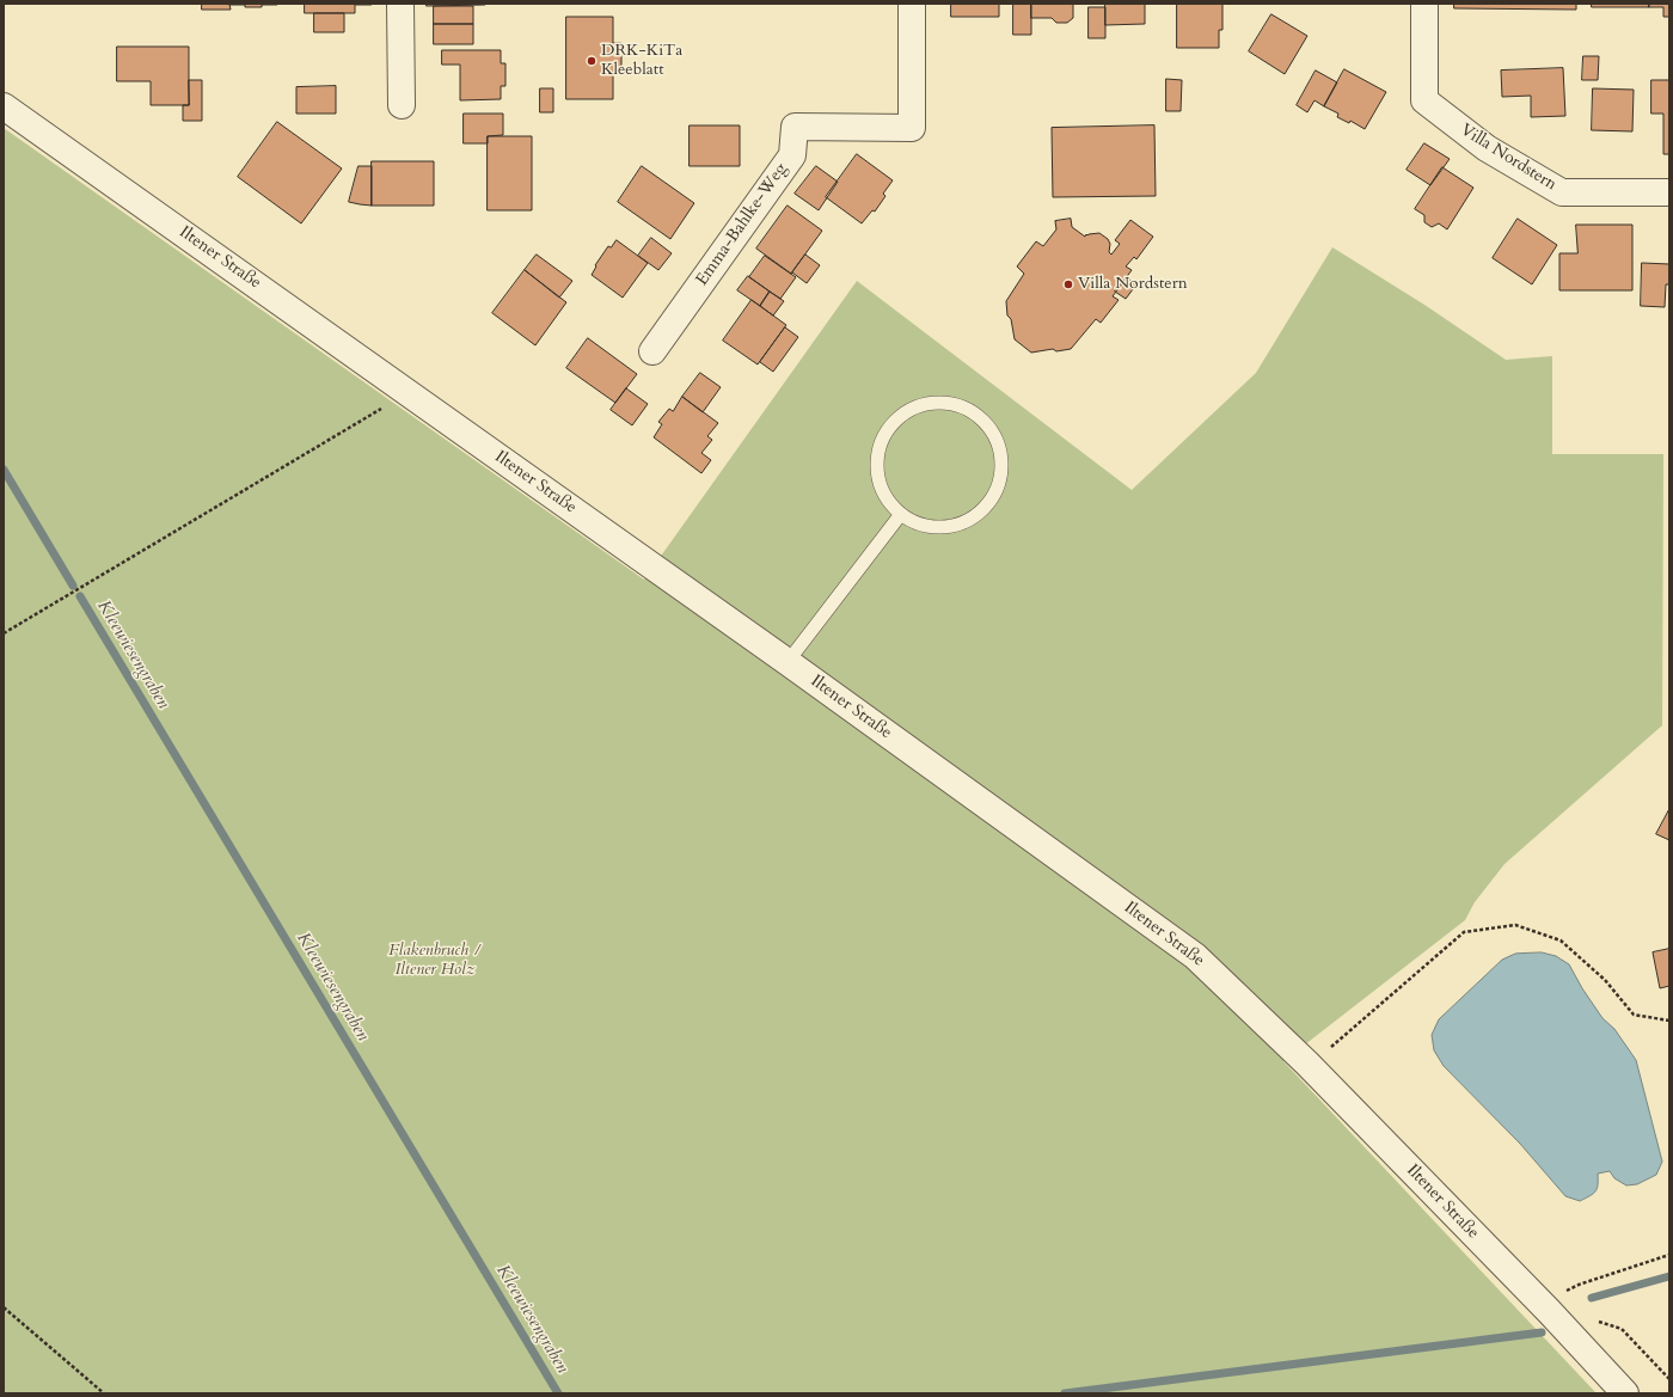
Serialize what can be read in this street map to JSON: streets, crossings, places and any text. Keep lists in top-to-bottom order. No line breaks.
{"streets":{"street":["Villa Nordstern","Emma-Bahlke-Weg","Iltener Straße"]},"water":["Kleewiesengraben"],"parks":["Flakenbruch / Iltener Holz"],"places":["DRK-KiTa Kleeblatt","Villa Nordstern"]}
